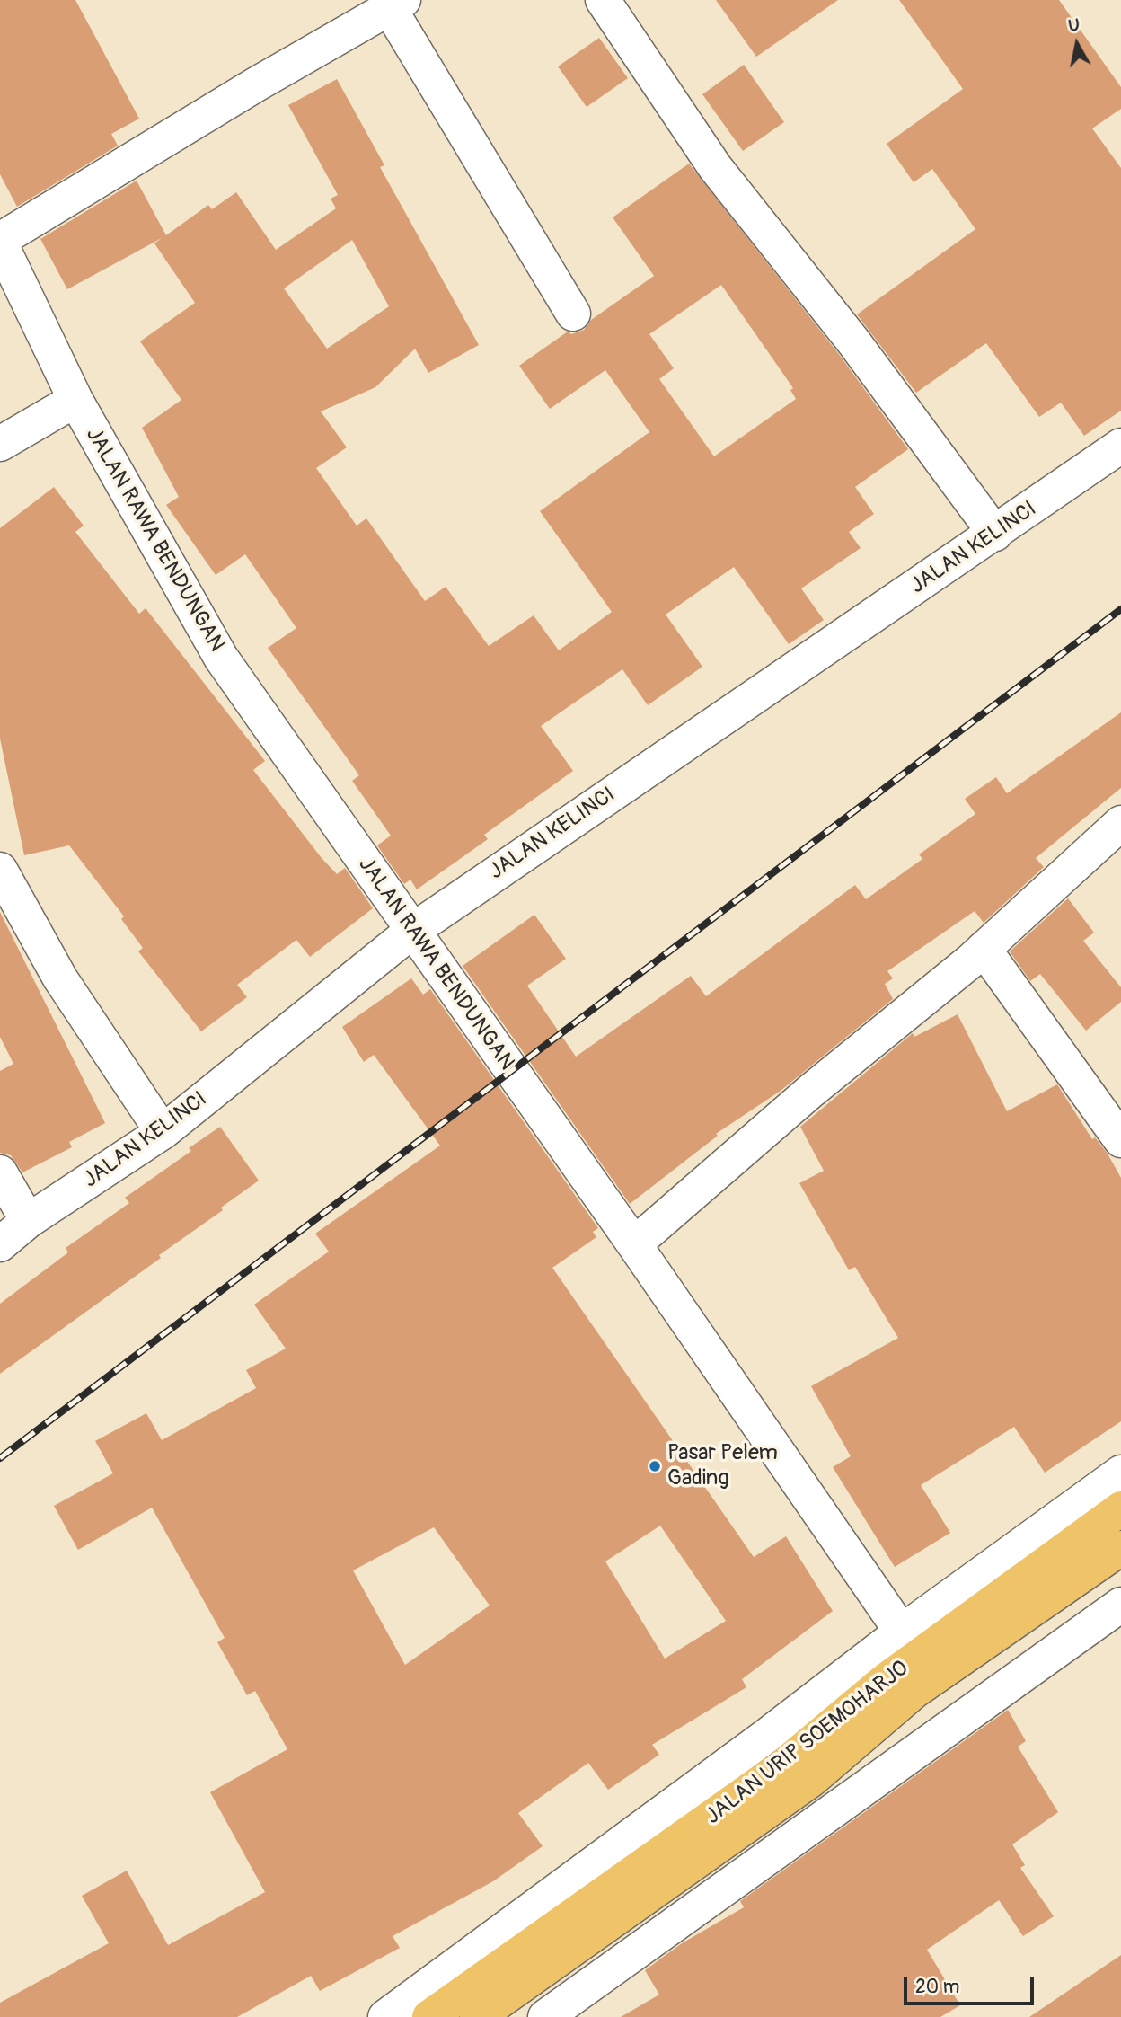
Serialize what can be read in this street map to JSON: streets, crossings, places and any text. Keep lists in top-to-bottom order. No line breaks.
{"streets":{"highway":["JALAN URIP SOEMOHARJO"],"street":["JALAN RAWA BENDUNGAN","JALAN KELINCI"]},"crossings":[["JALAN RAWA BENDUNGAN","JALAN KELINCI"],["JALAN RAWA BENDUNGAN","JALAN URIP SOEMOHARJO"]],"places":["Pasar Pelem Gading"],"scale_bar":"20 m","north":"top"}
